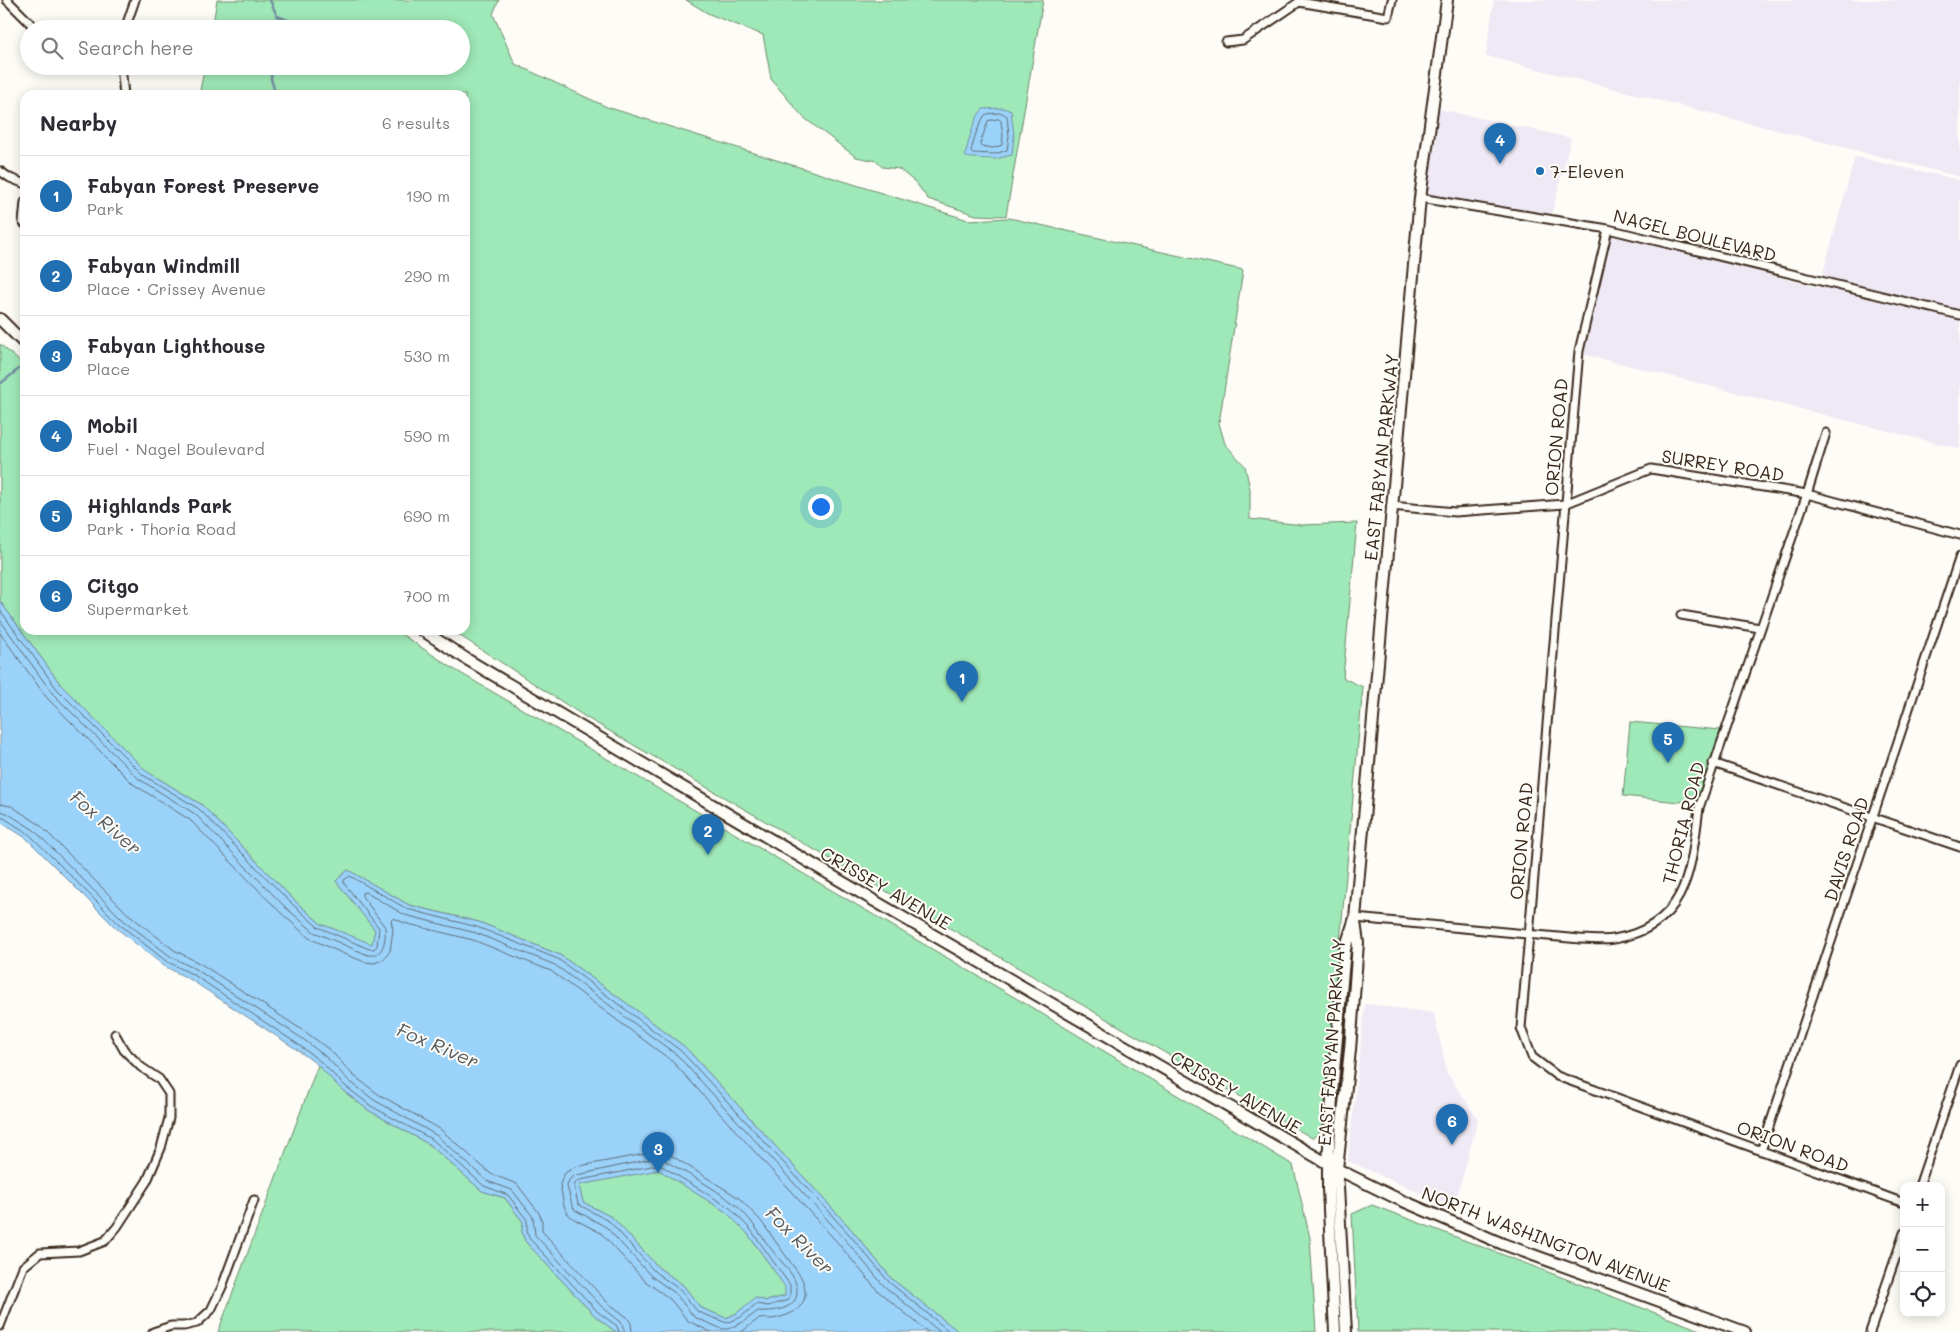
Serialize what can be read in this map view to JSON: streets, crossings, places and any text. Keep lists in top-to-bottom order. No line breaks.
{"streets":{"main road":["EAST FABYAN PARKWAY","CRISSEY AVENUE","NORTH WASHINGTON AVENUE"],"street":["NAGEL BOULEVARD","ORION ROAD","SURREY ROAD","THORIA ROAD","DAVIS ROAD"]},"crossings":[["NAGEL BOULEVARD","ORION ROAD"],["NAGEL BOULEVARD","EAST FABYAN PARKWAY"],["ORION ROAD","SURREY ROAD"],["ORION ROAD","THORIA ROAD"],["ORION ROAD","DAVIS ROAD"],["EAST FABYAN PARKWAY","SURREY ROAD"],["EAST FABYAN PARKWAY","THORIA ROAD"],["EAST FABYAN PARKWAY","CRISSEY AVENUE"],["EAST FABYAN PARKWAY","NORTH WASHINGTON AVENUE"],["SURREY ROAD","THORIA ROAD"],["CRISSEY AVENUE","NORTH WASHINGTON AVENUE"]],"water":["Fox River"],"places":["7-Eleven"],"page":{"search":"Search here","heading":["Nearby","6 results"],"pins":["4","1","5","2","6","3"],"list":[{"mark":"1","name":"Fabyan Forest Preserve","note":"Park","value":"190 m"},{"mark":"2","name":"Fabyan Windmill","note":"Place · Crissey Avenue","value":"290 m"},{"mark":"3","name":"Fabyan Lighthouse","note":"Place","value":"530 m"},{"mark":"4","name":"Mobil","note":"Fuel · Nagel Boulevard","value":"590 m"},{"mark":"5","name":"Highlands Park","note":"Park · Thoria Road","value":"690 m"},{"mark":"6","name":"Citgo","note":"Supermarket","value":"700 m"}],"map_buttons":["+","−"]}}
